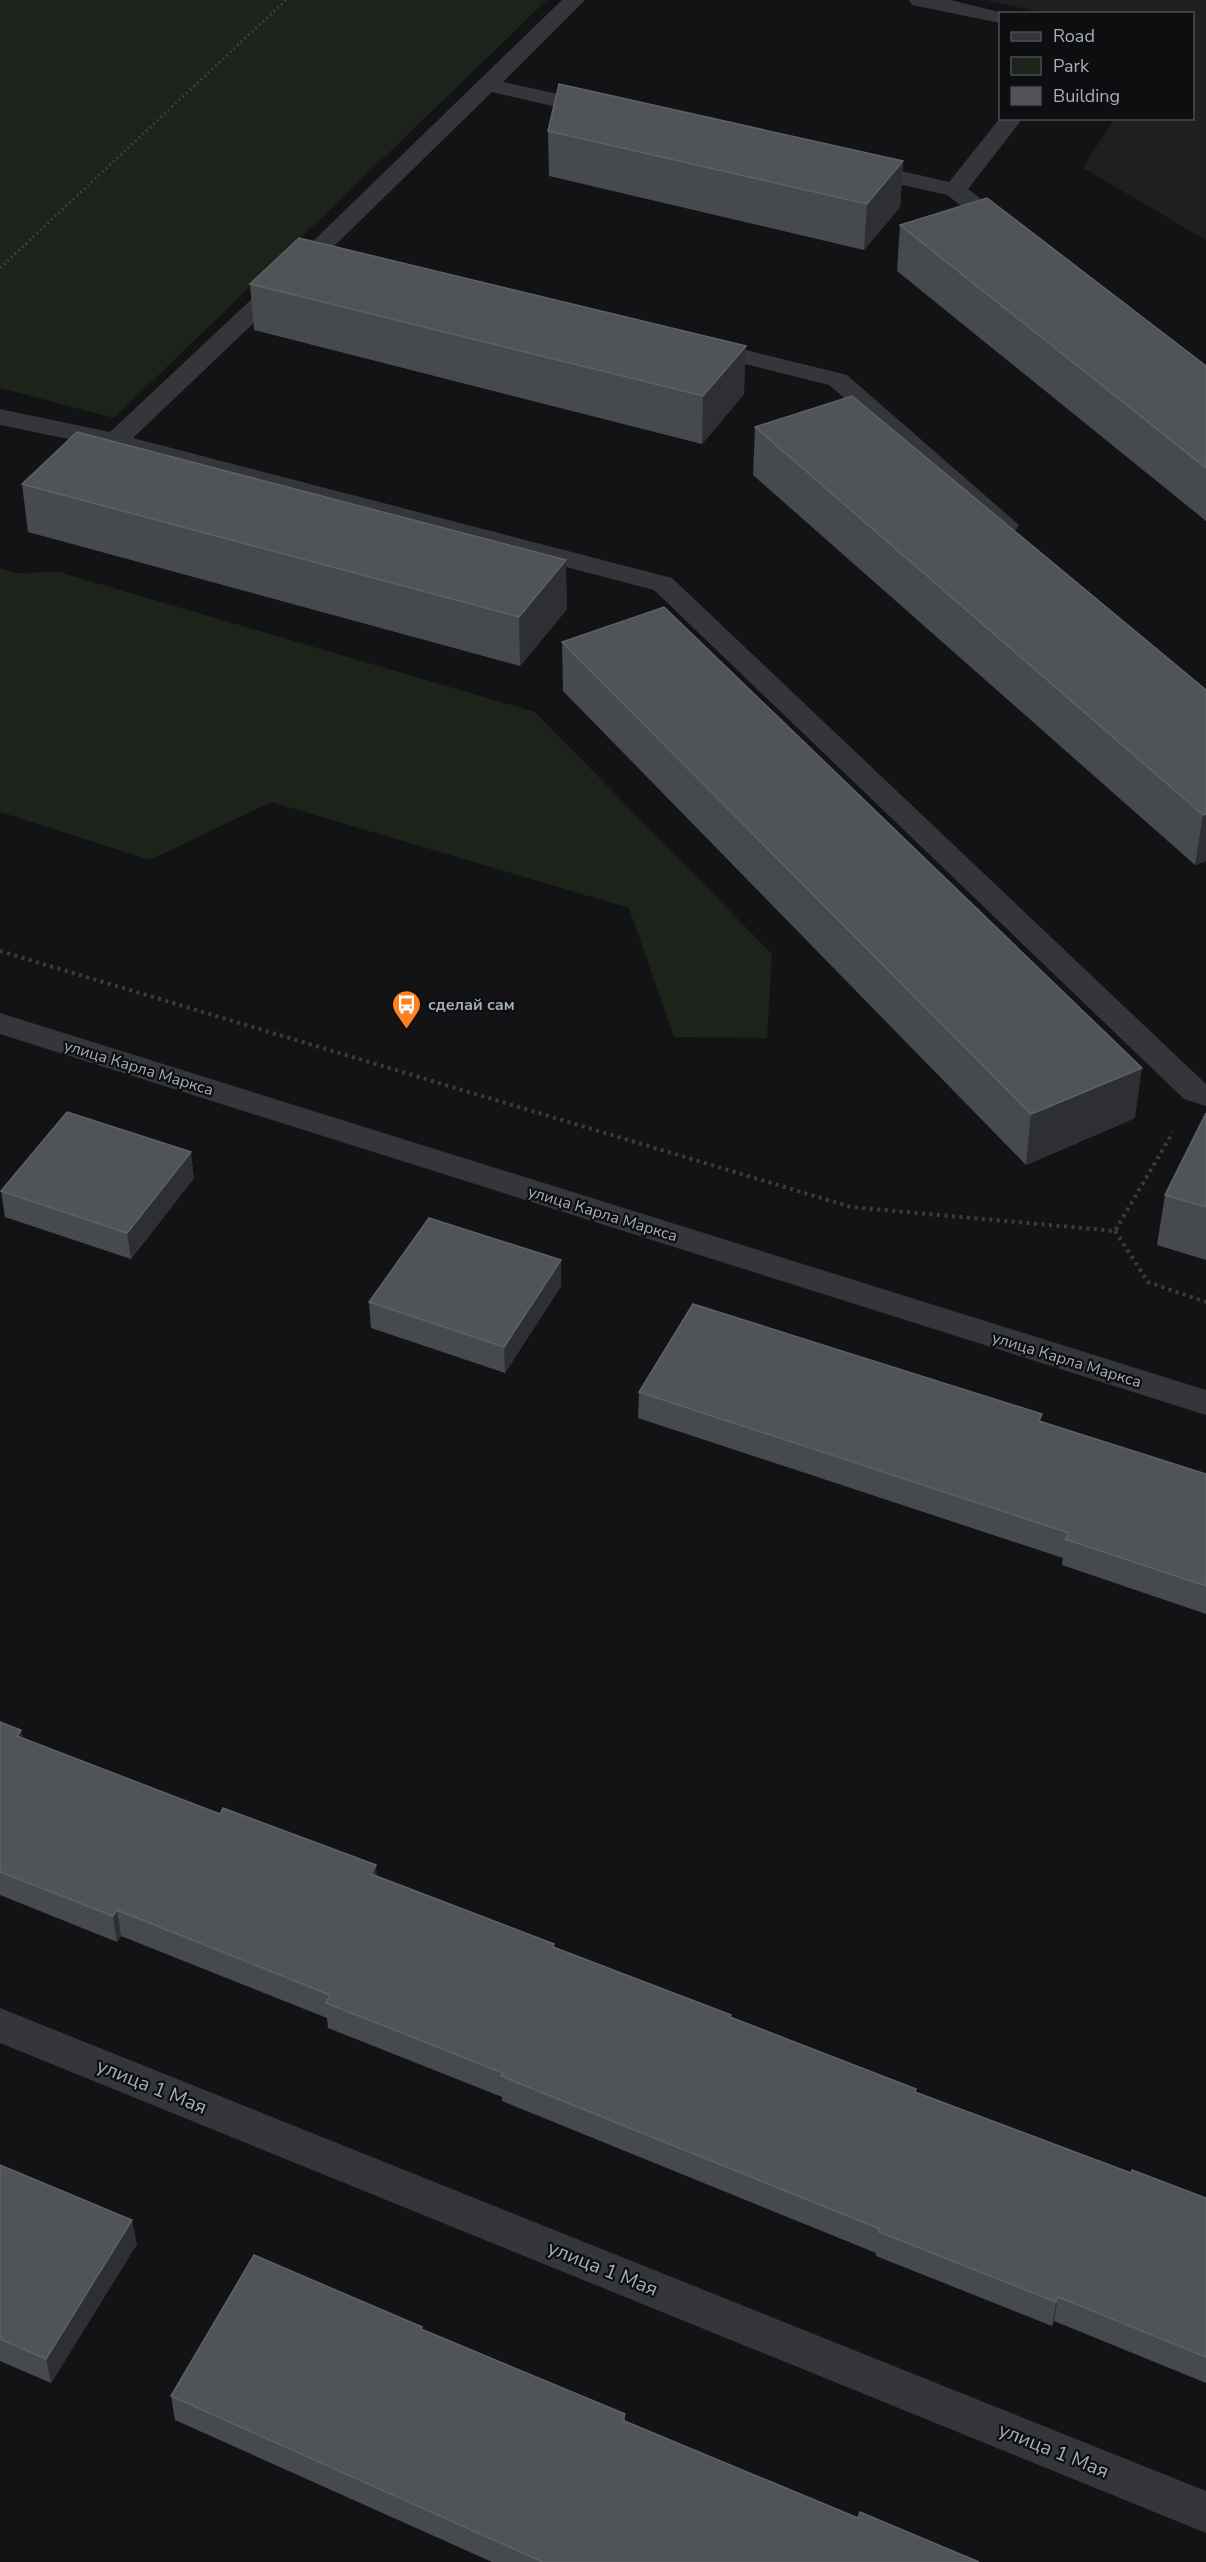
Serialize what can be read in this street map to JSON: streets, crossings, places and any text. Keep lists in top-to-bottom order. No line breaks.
{"streets":{"street":["улица Карла Маркса","улица 1 Мая"]},"places":{"bus stop":["сделай сам"]},"legend":["Road","Park","Building"]}
